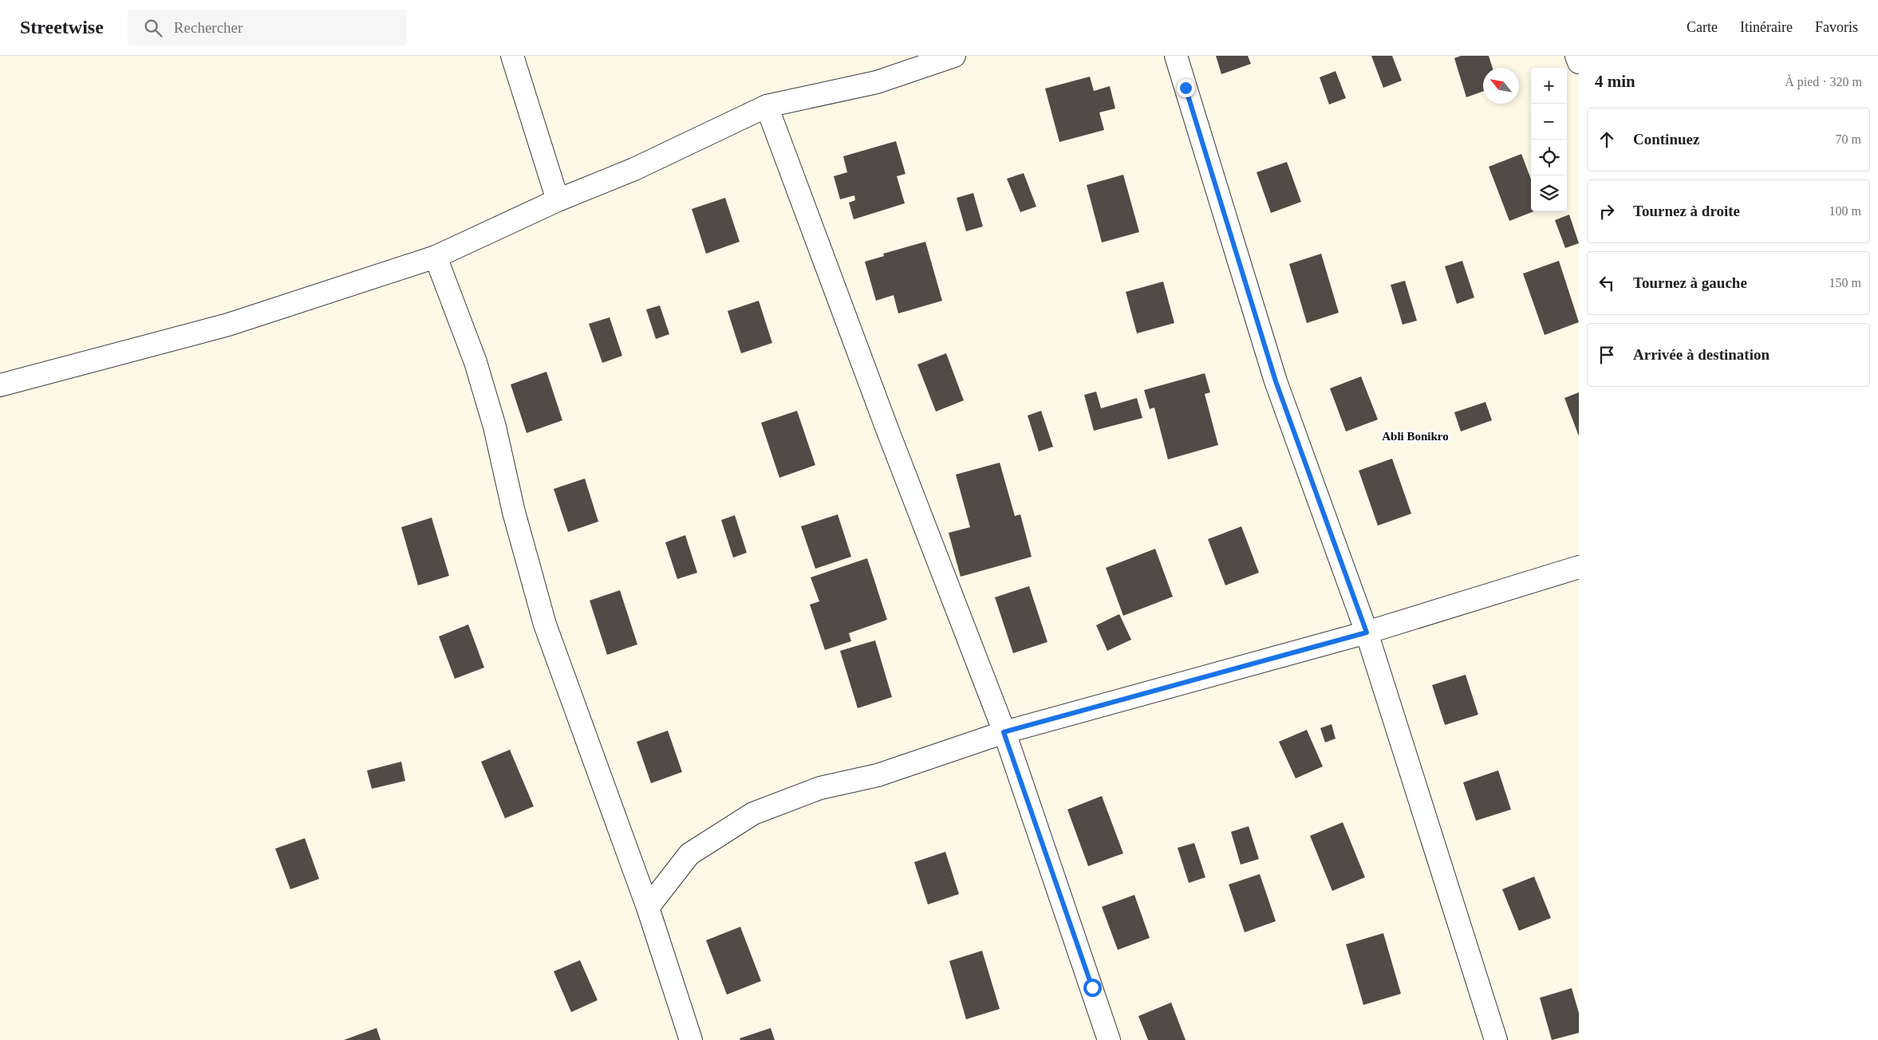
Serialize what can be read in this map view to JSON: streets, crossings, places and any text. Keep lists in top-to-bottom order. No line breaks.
{"districts":["Abli Bonikro"],"north":"top left","page":{"header":"Streetwise","search":"Rechercher","nav":["Carte","Itinéraire","Favoris"],"heading":["4 min","À pied · 320 m"],"map_buttons":["+","−"],"list":[["Continuez","70 m"],["Tournez à droite","100 m"],["Tournez à gauche","150 m"],"Arrivée à destination"]}}
